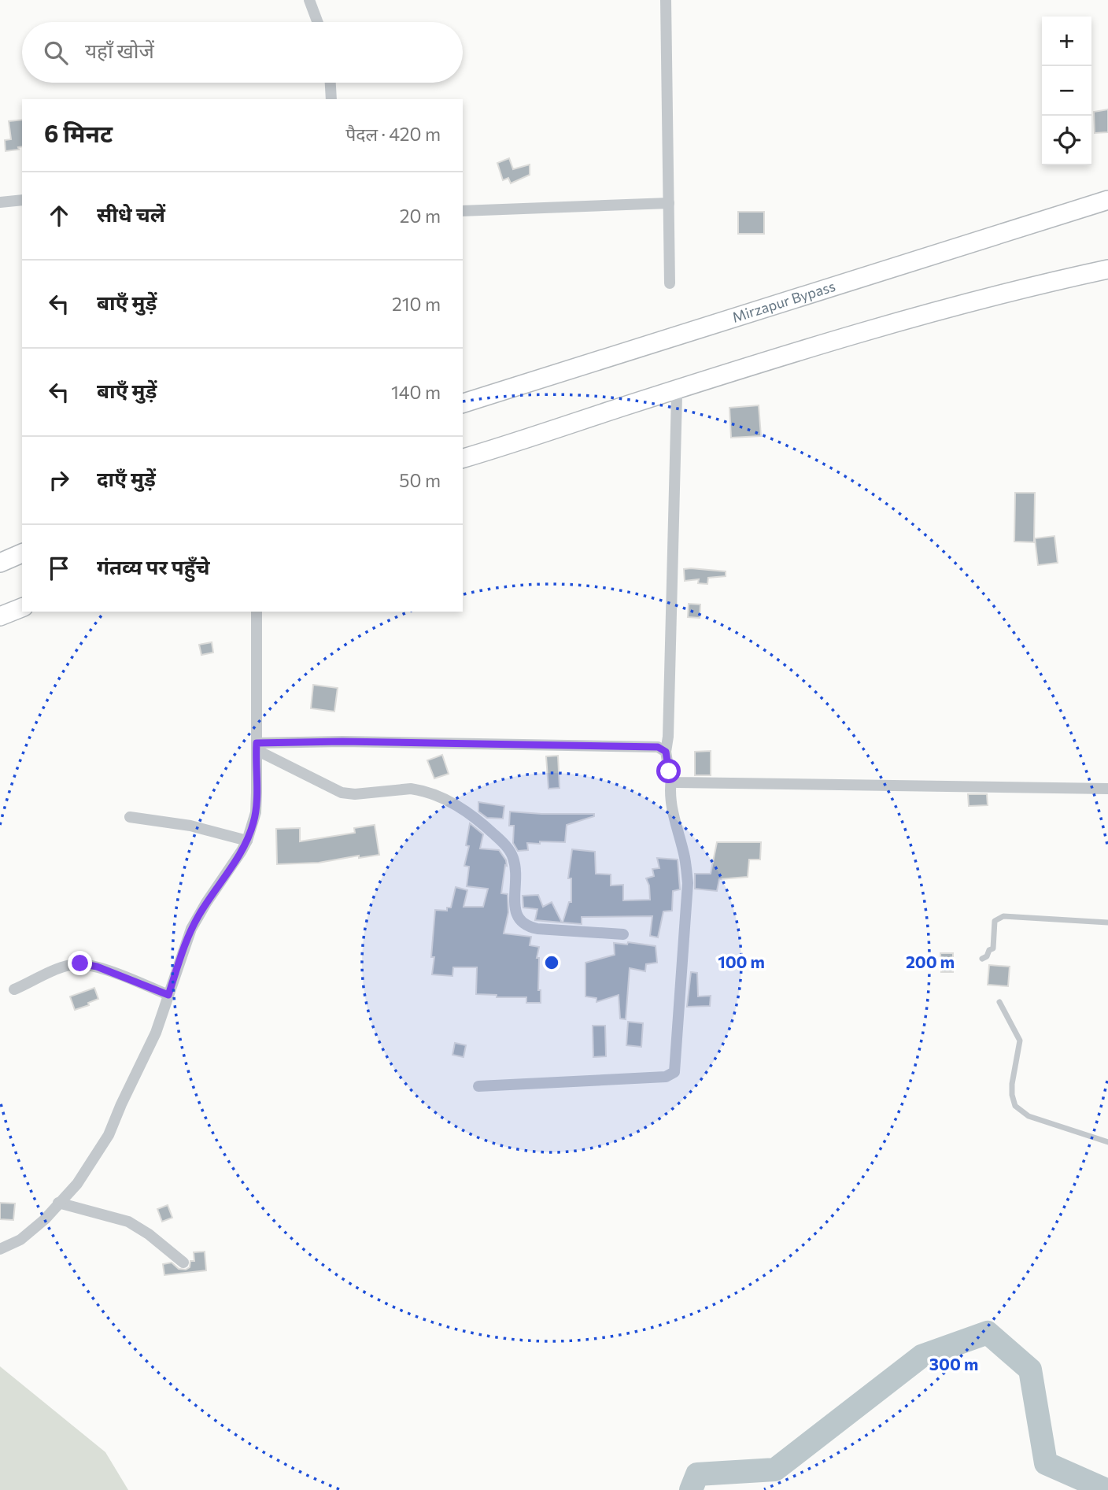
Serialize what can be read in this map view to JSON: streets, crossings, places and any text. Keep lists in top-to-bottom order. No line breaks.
{"streets":{"highway":["Mirzapur Bypass"]},"page":{"map_buttons":["+","−"],"search":"यहाँ खोजें","heading":["6 मिनट","पैदल · 420 m"],"list":[["सीधे चलें","20 m"],["बाएँ मुड़ें","210 m"],["बाएँ मुड़ें","140 m"],["दाएँ मुड़ें","50 m"],"गंतव्य पर पहुँचे"]},"rings":["100 m","200 m","300 m"]}
